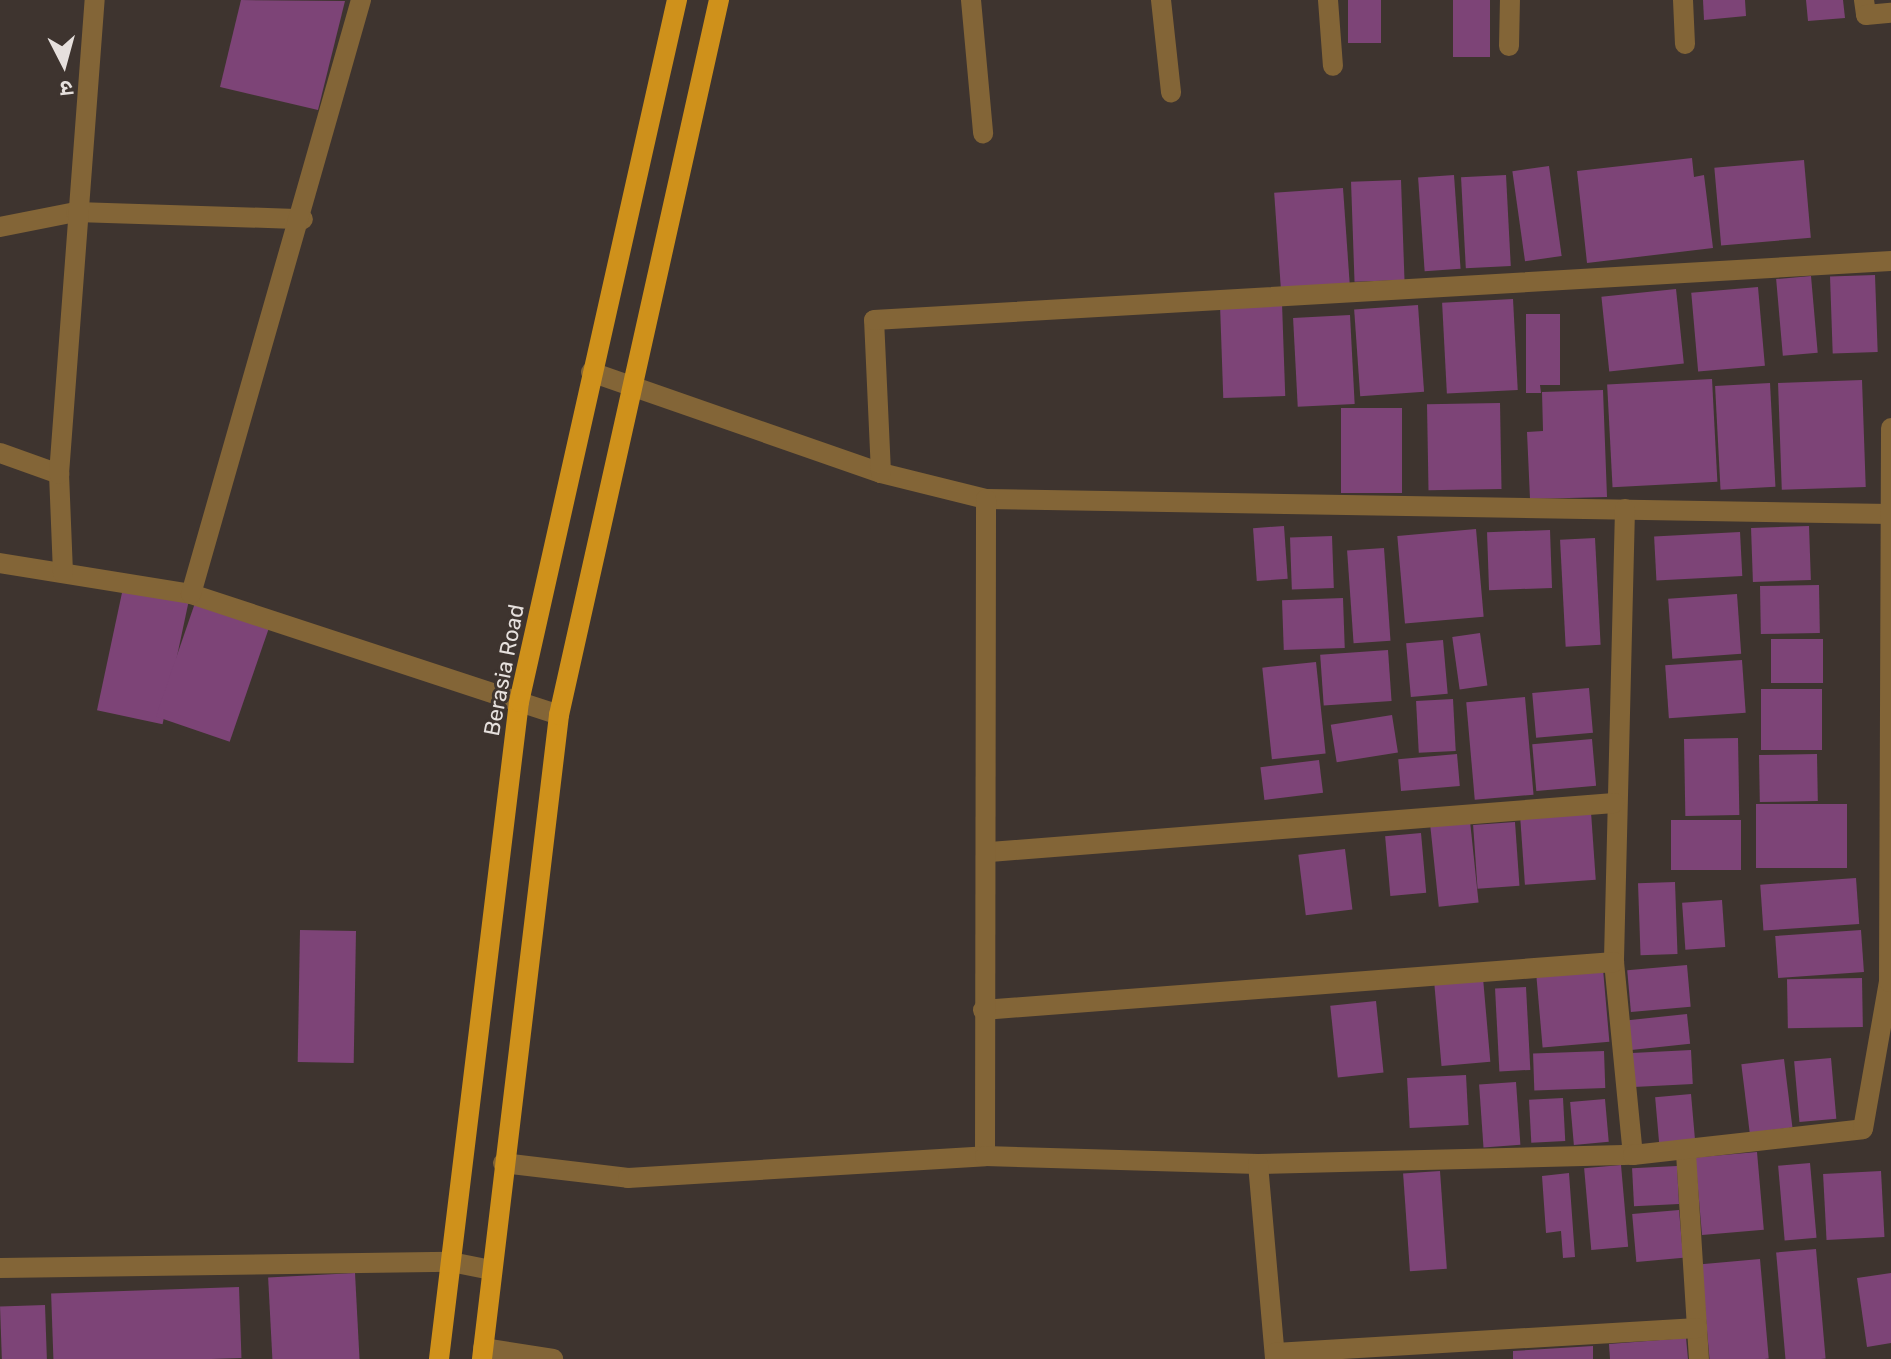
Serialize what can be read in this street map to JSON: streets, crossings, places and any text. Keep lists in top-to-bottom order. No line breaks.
{"streets":{"main road":["Berasia Road"]},"north":"bottom"}
